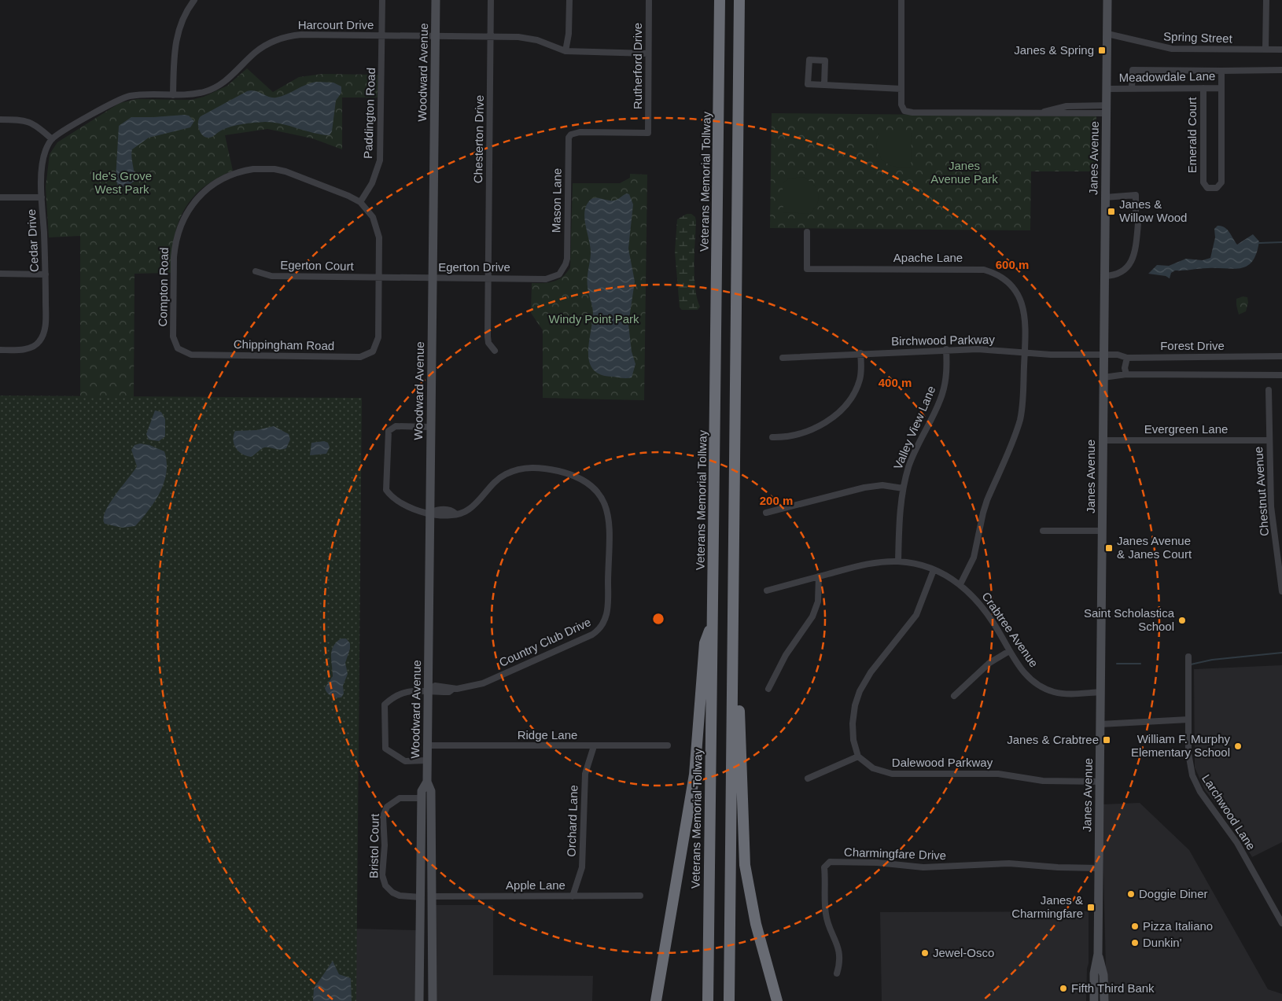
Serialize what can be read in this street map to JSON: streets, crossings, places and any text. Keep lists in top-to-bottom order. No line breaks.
{"streets":{"highway":["Veterans Memorial Tollway"],"main road":["Woodward Avenue","Janes Avenue"],"street":["Harcourt Drive","Spring Street","Rutherford Drive","Meadowdale Lane","Paddington Road","Emerald Court","Chesterton Drive","Mason Lane","Cedar Drive","Apache Lane","Egerton Court","Egerton Drive","Compton Road","Birchwood Parkway","Chippingham Road","Forest Drive","Valley View Lane","Evergreen Lane","Chestnut Avenue","Crabtree Avenue","Country Club Drive","Ridge Lane","Dalewood Parkway","Larchwood Lane","Orchard Lane","Bristol Court","Charmingfare Drive","Apple Lane"]},"crossings":[["Harcourt Drive","Rutherford Drive"],["Harcourt Drive","Woodward Avenue"],["Harcourt Drive","Paddington Road"],["Harcourt Drive","Chesterton Drive"],["Harcourt Drive","Cedar Drive"],["Spring Street","Janes Avenue"],["Rutherford Drive","Mason Lane"],["Woodward Avenue","Egerton Drive"],["Woodward Avenue","Country Club Drive"],["Woodward Avenue","Ridge Lane"],["Woodward Avenue","Bristol Court"],["Woodward Avenue","Apple Lane"],["Meadowdale Lane","Emerald Court"],["Meadowdale Lane","Janes Avenue"],["Paddington Road","Compton Road"],["Chesterton Drive","Egerton Drive"],["Janes Avenue","Birchwood Parkway"],["Janes Avenue","Forest Drive"],["Janes Avenue","Evergreen Lane"],["Janes Avenue","Crabtree Avenue"],["Janes Avenue","Dalewood Parkway"],["Janes Avenue","Charmingfare Drive"],["Mason Lane","Egerton Drive"],["Apache Lane","Birchwood Parkway"],["Egerton Court","Egerton Drive"],["Egerton Court","Chippingham Road"],["Egerton Drive","Chippingham Road"],["Compton Road","Chippingham Road"],["Birchwood Parkway","Forest Drive"],["Birchwood Parkway","Valley View Lane"],["Valley View Lane","Crabtree Avenue"],["Evergreen Lane","Chestnut Avenue"],["Ridge Lane","Orchard Lane"],["Orchard Lane","Apple Lane"]],"parks":["Janes Avenue Park","Ide's Grove West Park","Windy Point Park"],"places":{"transit":["Janes & Spring","Janes & Willow Wood","Janes Avenue & Janes Court","Janes & Crabtree","Janes & Charmingfare"],"other":["Saint Scholastica School","William F. Murphy Elementary School","Doggie Diner","Pizza Italiano","Dunkin'","Jewel-Osco","Fifth Third Bank"]},"rings":["600 m","400 m","200 m"]}
